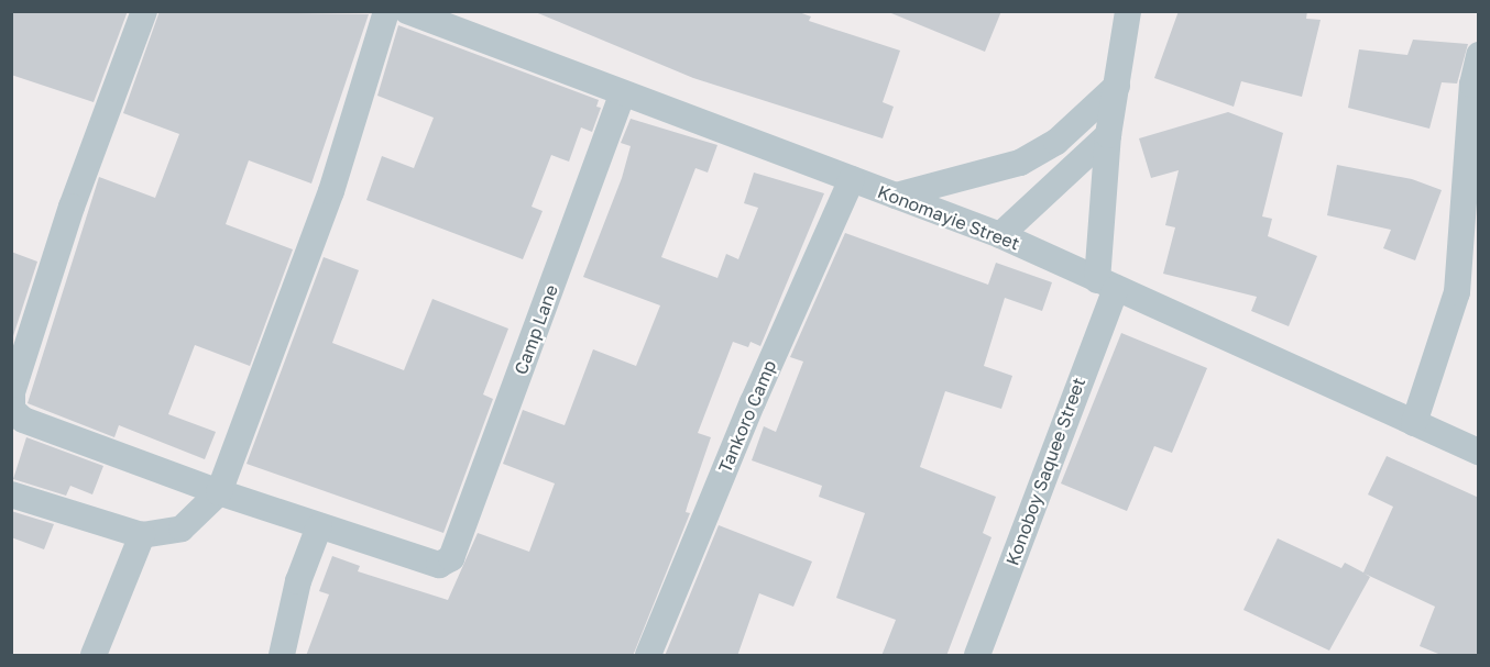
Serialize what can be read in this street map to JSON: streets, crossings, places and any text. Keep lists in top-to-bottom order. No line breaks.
{"streets":{"street":["Konomayie Street","Camp Lane","Tankoro Camp","Konoboy Saquee Street"]},"crossings":[["Konomayie Street","Camp Lane"],["Konomayie Street","Tankoro Camp"],["Konomayie Street","Konoboy Saquee Street"]]}
